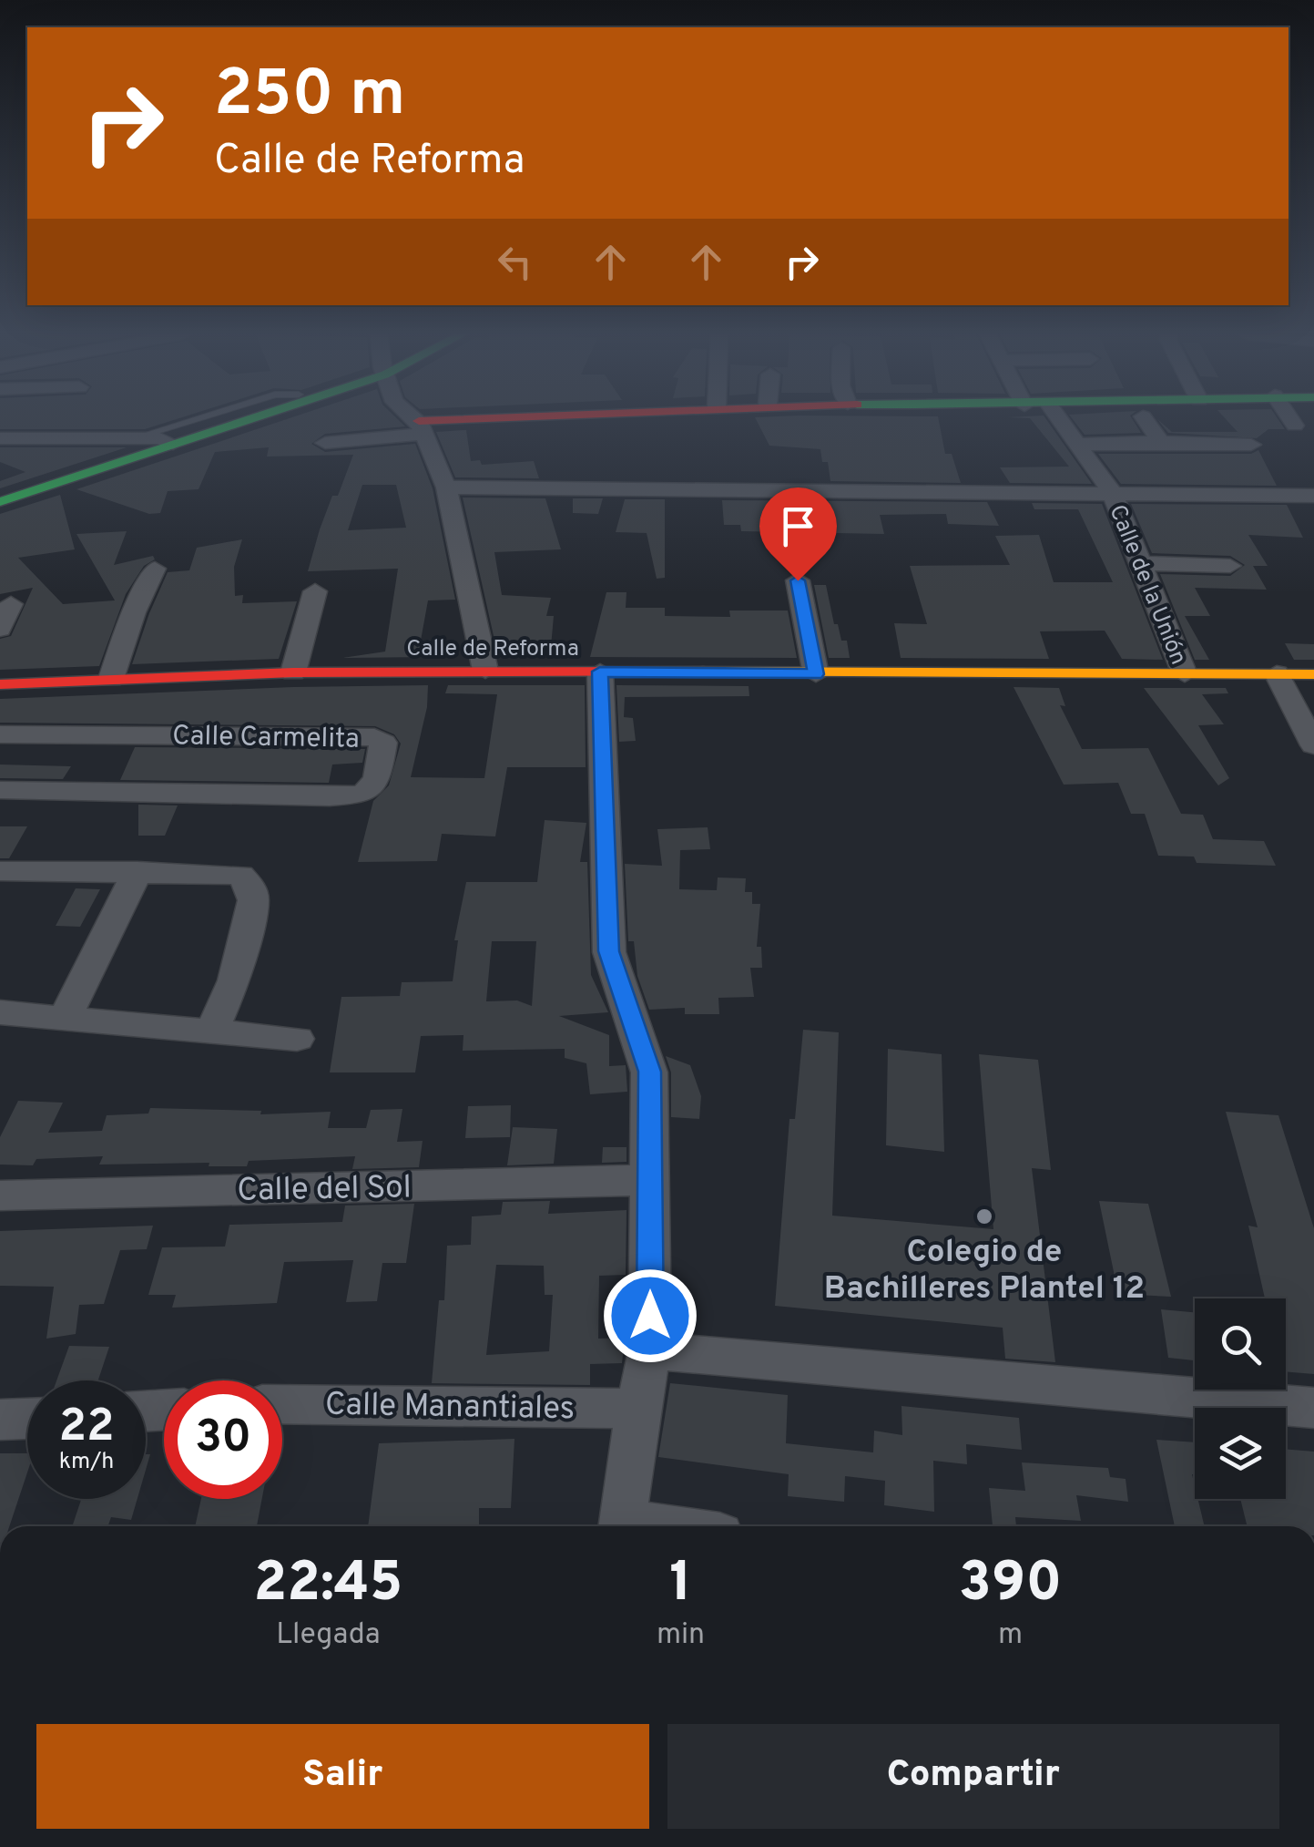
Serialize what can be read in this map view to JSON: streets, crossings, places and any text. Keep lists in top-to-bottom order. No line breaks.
{"streets":{"street":["Calle de la Unión","Calle de Reforma","Calle Carmelita","Calle del Sol","Calle Manantiales"]},"crossings":[["Calle de la Unión","Calle de Reforma"]],"places":["Colegio de Bachilleres Plantel 12"],"page":{"turn":["250 m","Calle de Reforma"],"speed":"22 km/h","limit":"30","eta":["22:45","Llegada","1","min","390","m"],"buttons":["Salir","Compartir"]}}
